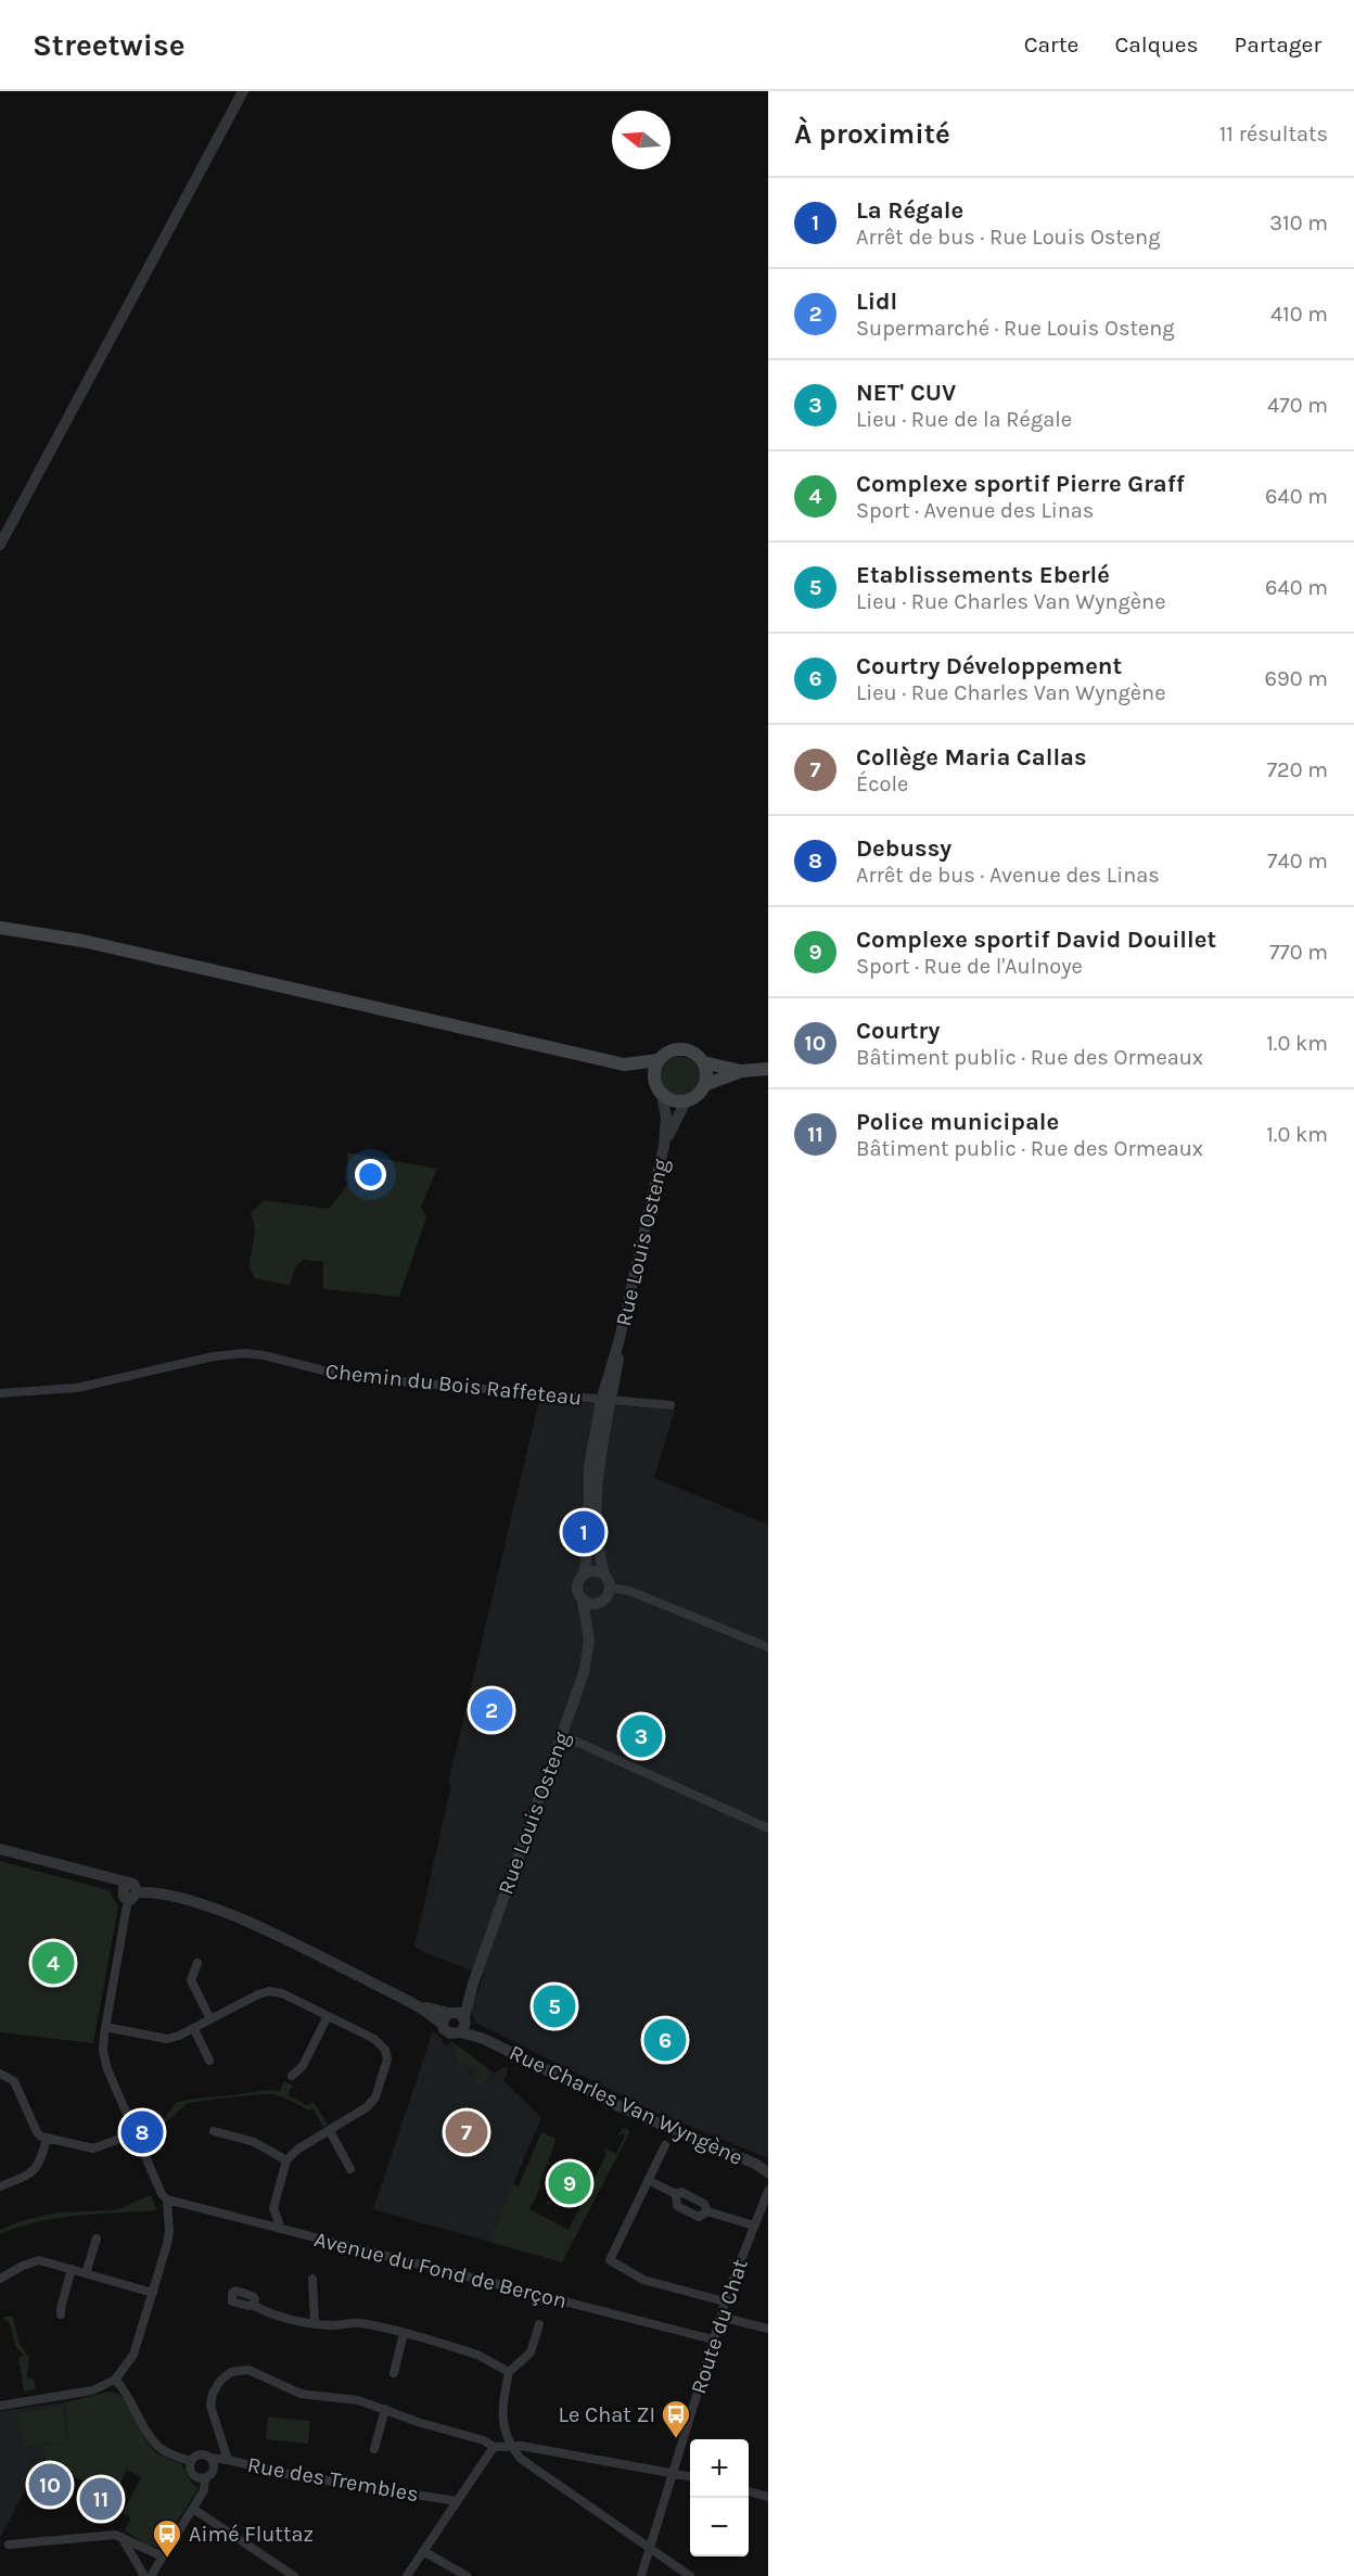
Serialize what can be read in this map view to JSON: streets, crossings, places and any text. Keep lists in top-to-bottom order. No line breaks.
{"streets":{"street":["Rue Louis Osteng","Chemin du Bois Raffeteau","Rue Charles Van Wyngène","Avenue du Fond de Berçon","Route du Chat","Rue des Trembles"]},"crossings":[["Rue Louis Osteng","Chemin du Bois Raffeteau"],["Rue Louis Osteng","Rue Charles Van Wyngène"],["Avenue du Fond de Berçon","Route du Chat"]],"places":{"bus stop":["Le Chat ZI","Aimé Fluttaz"]},"north":"left","page":{"header":"Streetwise","nav":["Carte","Calques","Partager"],"heading":["À proximité","11 résultats"],"list":[{"mark":"1","name":"La Régale","note":"Arrêt de bus · Rue Louis Osteng","value":"310 m"},{"mark":"2","name":"Lidl","note":"Supermarché · Rue Louis Osteng","value":"410 m"},{"mark":"3","name":"NET' CUV","note":"Lieu · Rue de la Régale","value":"470 m"},{"mark":"4","name":"Complexe sportif Pierre Graff","note":"Sport · Avenue des Linas","value":"640 m"},{"mark":"5","name":"Etablissements Eberlé","note":"Lieu · Rue Charles Van Wyngène","value":"640 m"},{"mark":"6","name":"Courtry Développement","note":"Lieu · Rue Charles Van Wyngène","value":"690 m"},{"mark":"7","name":"Collège Maria Callas","note":"École","value":"720 m"},{"mark":"8","name":"Debussy","note":"Arrêt de bus · Avenue des Linas","value":"740 m"},{"mark":"9","name":"Complexe sportif David Douillet","note":"Sport · Rue de l'Aulnoye","value":"770 m"},{"mark":"10","name":"Courtry","note":"Bâtiment public · Rue des Ormeaux","value":"1.0 km"},{"mark":"11","name":"Police municipale","note":"Bâtiment public · Rue des Ormeaux","value":"1.0 km"}],"pins":["1","2","3","4","5","6","7","8","9","10","11"],"map_buttons":["+","−"]}}
